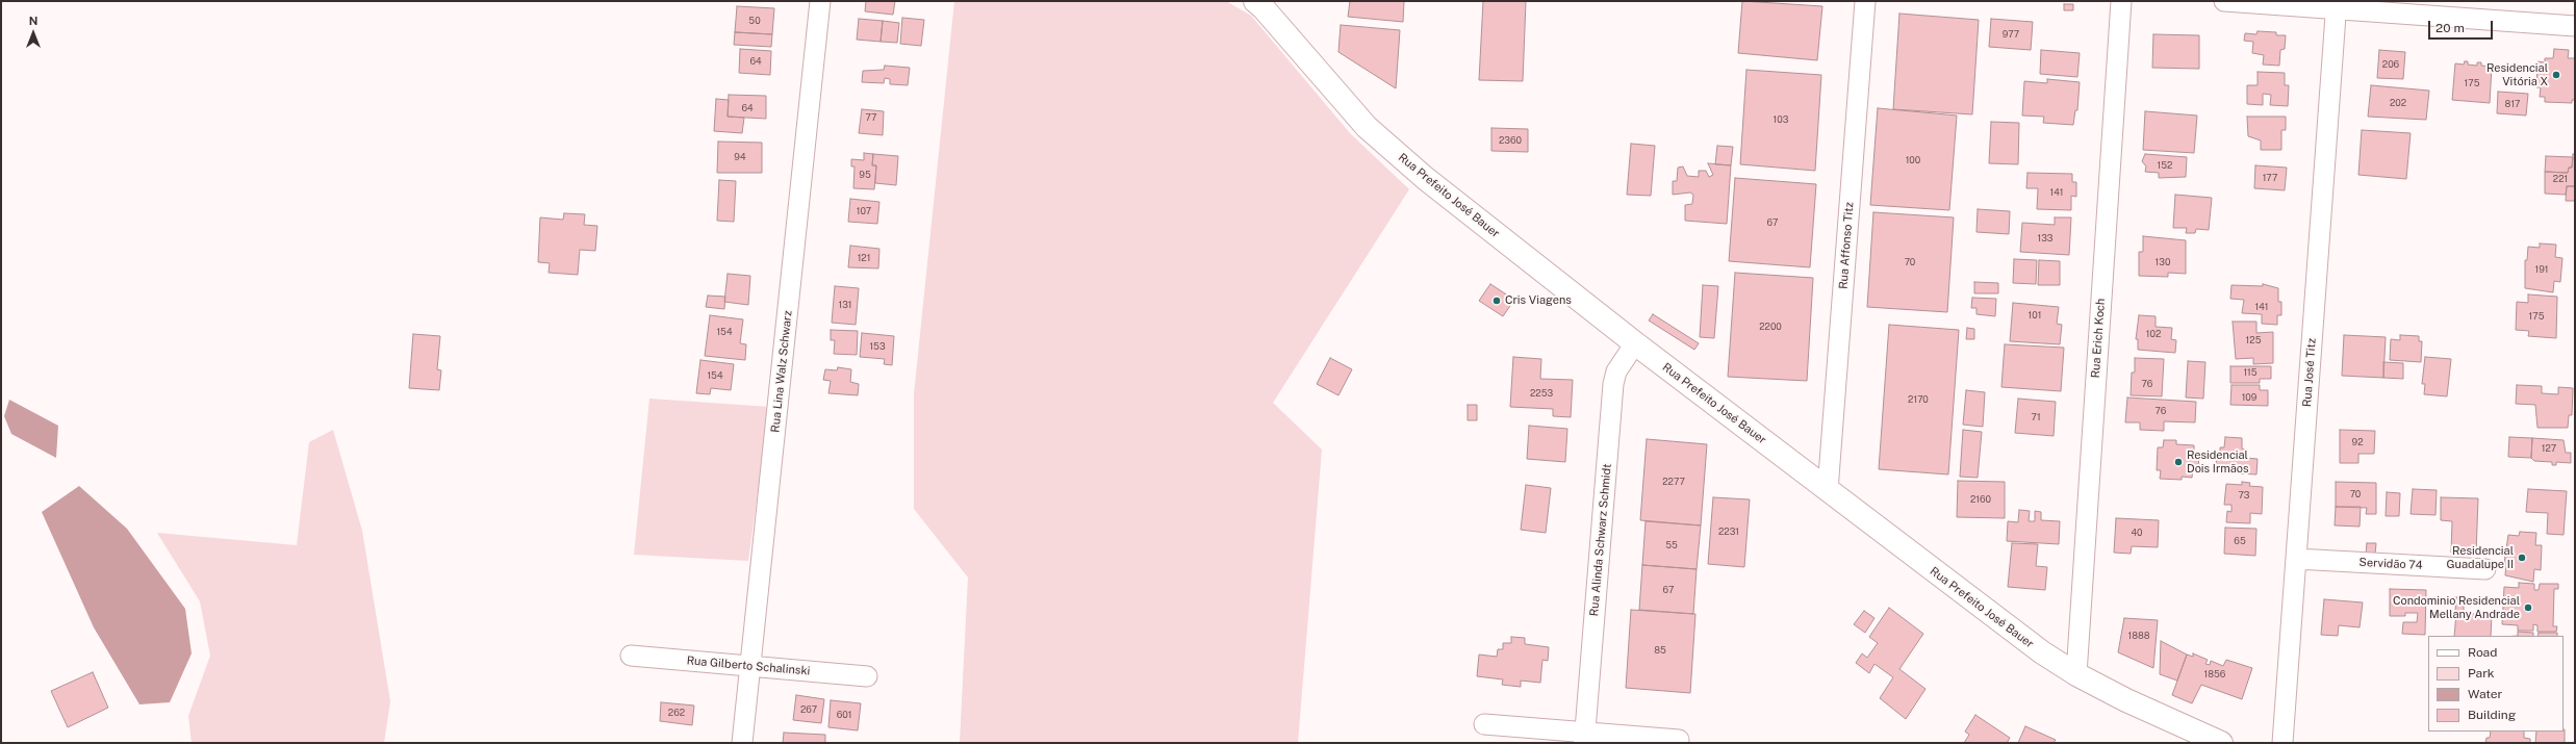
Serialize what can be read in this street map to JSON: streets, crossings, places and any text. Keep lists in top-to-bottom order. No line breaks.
{"streets":{"street":["Rua Prefeito José Bauer","Rua Affonso Titz","Rua Erich Koch","Rua Lina Walz Schwarz","Rua José Titz","Rua Alinda Schwarz Schmidt","Servidão 74","Rua Gilberto Schalinski"]},"crossings":[["Rua Prefeito José Bauer","Rua Affonso Titz"],["Rua Prefeito José Bauer","Rua Erich Koch"],["Rua Prefeito José Bauer","Rua Alinda Schwarz Schmidt"],["Rua Lina Walz Schwarz","Rua Gilberto Schalinski"],["Rua José Titz","Servidão 74"]],"places":["Residencial Vitória X","Cris Viagens","Residencial Dois Irmãos","Residencial Guadalupe II","Condominio Residencial Mellany Andrade"],"house_numbers":["50","977","64","206","175","202","817","64","77","103","2360","94","100","152","95","177","221","141","107","67","133","121","70","130","191","131","141","101","175","2200","154","102","125","153","115","154","76","2253","109","2170","76","71","92","127","2277","70","73","2160","2231","40","65","55","67","1888","85","1856","267","262","601"],"legend":["Road","Park","Water","Building"],"scale_bar":"20 m","north":"top"}
